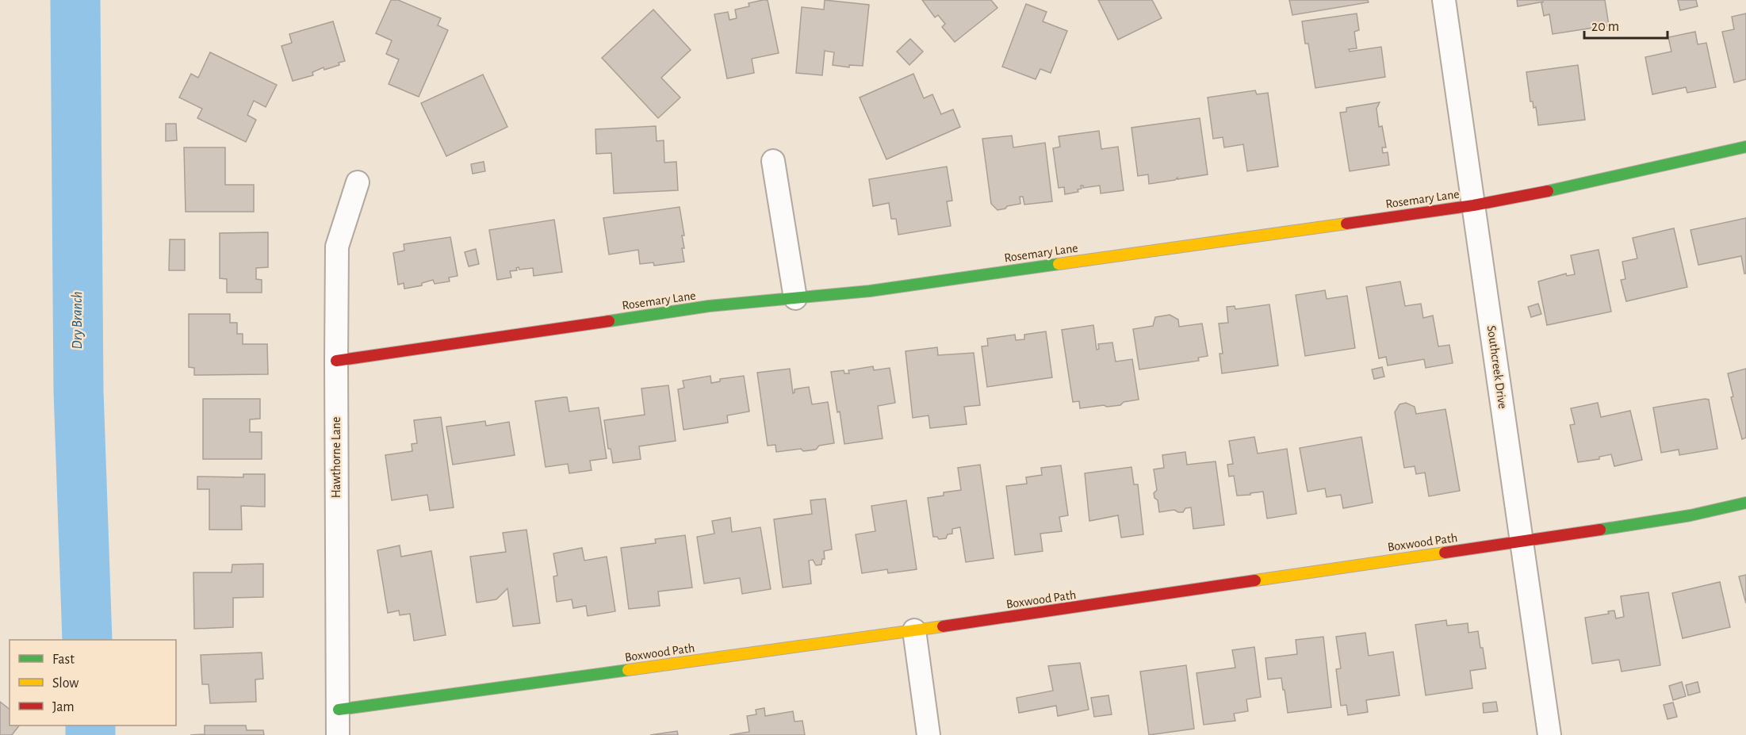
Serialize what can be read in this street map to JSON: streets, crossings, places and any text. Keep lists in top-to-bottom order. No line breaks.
{"streets":{"street":["Rosemary Lane","Southcreek Drive","Hawthorne Lane","Boxwood Path"]},"crossings":[["Rosemary Lane","Southcreek Drive"],["Rosemary Lane","Hawthorne Lane"],["Southcreek Drive","Boxwood Path"],["Hawthorne Lane","Boxwood Path"]],"water":["Dry Branch"],"legend":["Fast","Slow","Jam"],"scale_bar":"20 m"}
